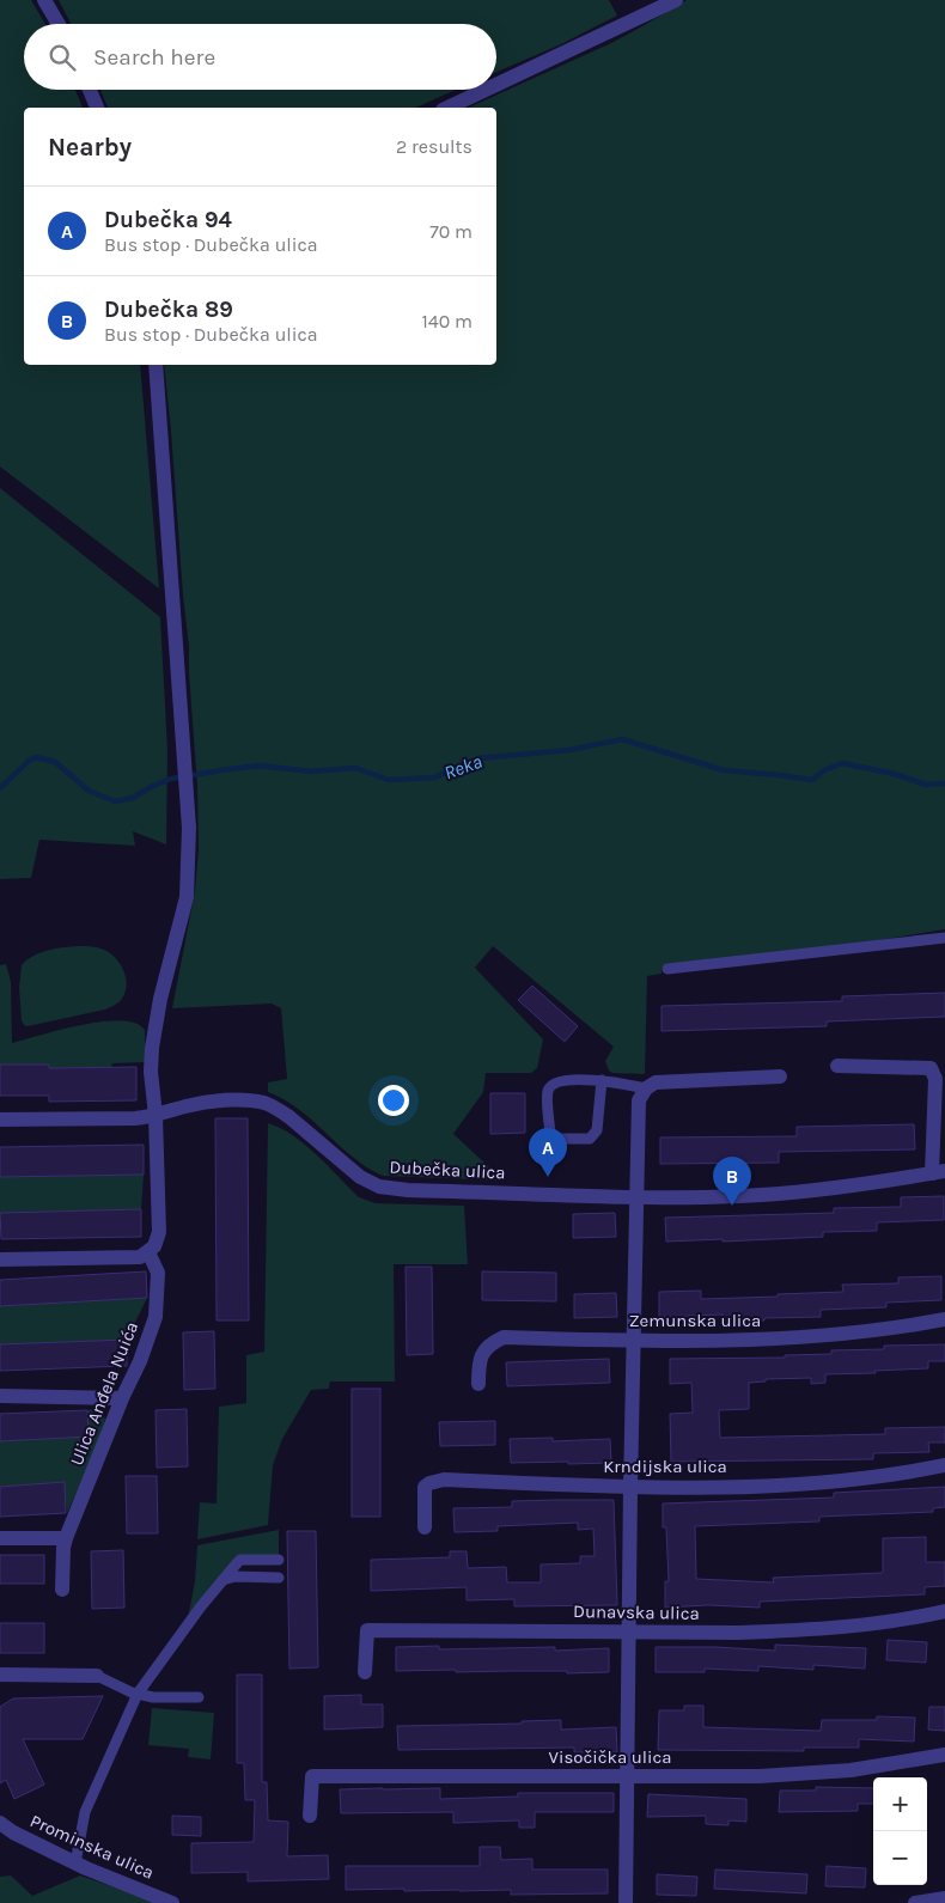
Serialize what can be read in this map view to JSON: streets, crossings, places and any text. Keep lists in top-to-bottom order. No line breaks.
{"streets":{"street":["Dubečka ulica","Zemunska ulica","Ulica Anđela Nuića","Krndijska ulica","Dunavska ulica","Visočička ulica","Prominska ulica"]},"water":["Reka"],"page":{"search":"Search here","heading":["Nearby","2 results"],"list":[{"mark":"A","name":"Dubečka 94","note":"Bus stop · Dubečka ulica","value":"70 m"},{"mark":"B","name":"Dubečka 89","note":"Bus stop · Dubečka ulica","value":"140 m"}],"pins":["A","B"],"map_buttons":["+","−"]}}
